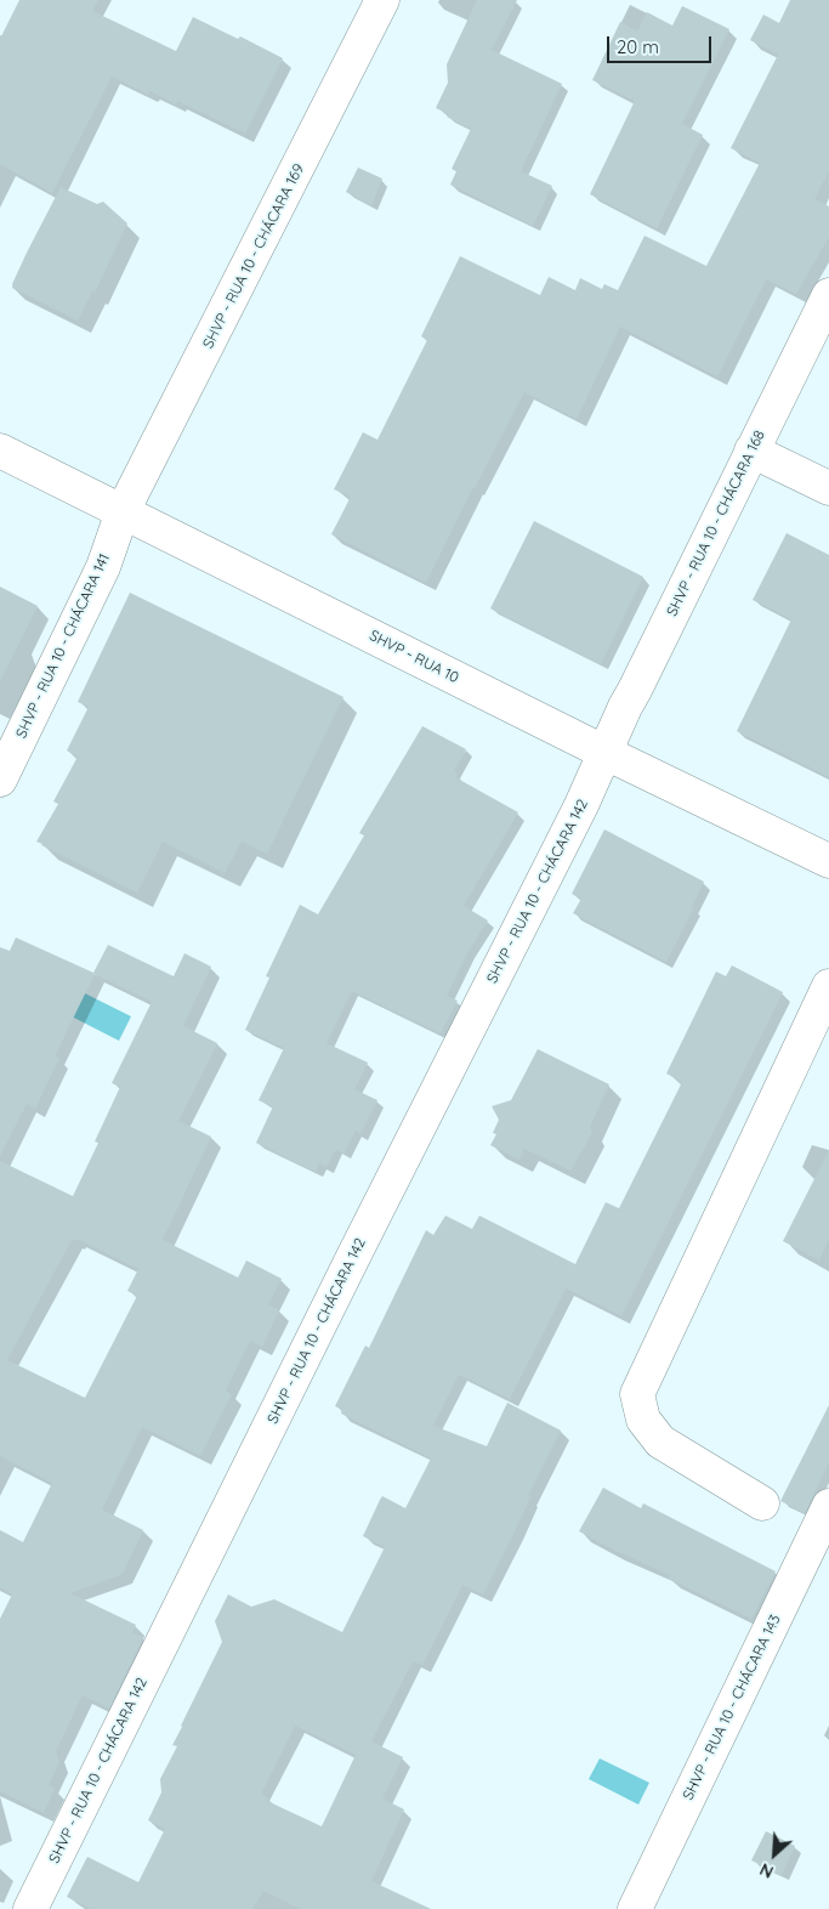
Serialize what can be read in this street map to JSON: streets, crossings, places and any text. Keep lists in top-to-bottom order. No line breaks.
{"streets":{"street":["SHVP - RUA 10 - CHÁCARA 169","SHVP - RUA 10 - CHÁCARA 168","SHVP - RUA 10 - CHÁCARA 141","SHVP - RUA 10","SHVP - RUA 10 - CHÁCARA 142","SHVP - RUA 10 - CHÁCARA 143"]},"crossings":[["SHVP - RUA 10 - CHÁCARA 169","SHVP - RUA 10 - CHÁCARA 141"],["SHVP - RUA 10 - CHÁCARA 169","SHVP - RUA 10"],["SHVP - RUA 10 - CHÁCARA 168","SHVP - RUA 10"],["SHVP - RUA 10 - CHÁCARA 168","SHVP - RUA 10 - CHÁCARA 142"],["SHVP - RUA 10 - CHÁCARA 141","SHVP - RUA 10"],["SHVP - RUA 10","SHVP - RUA 10 - CHÁCARA 142"]],"scale_bar":"20 m","north":"bottom left"}
